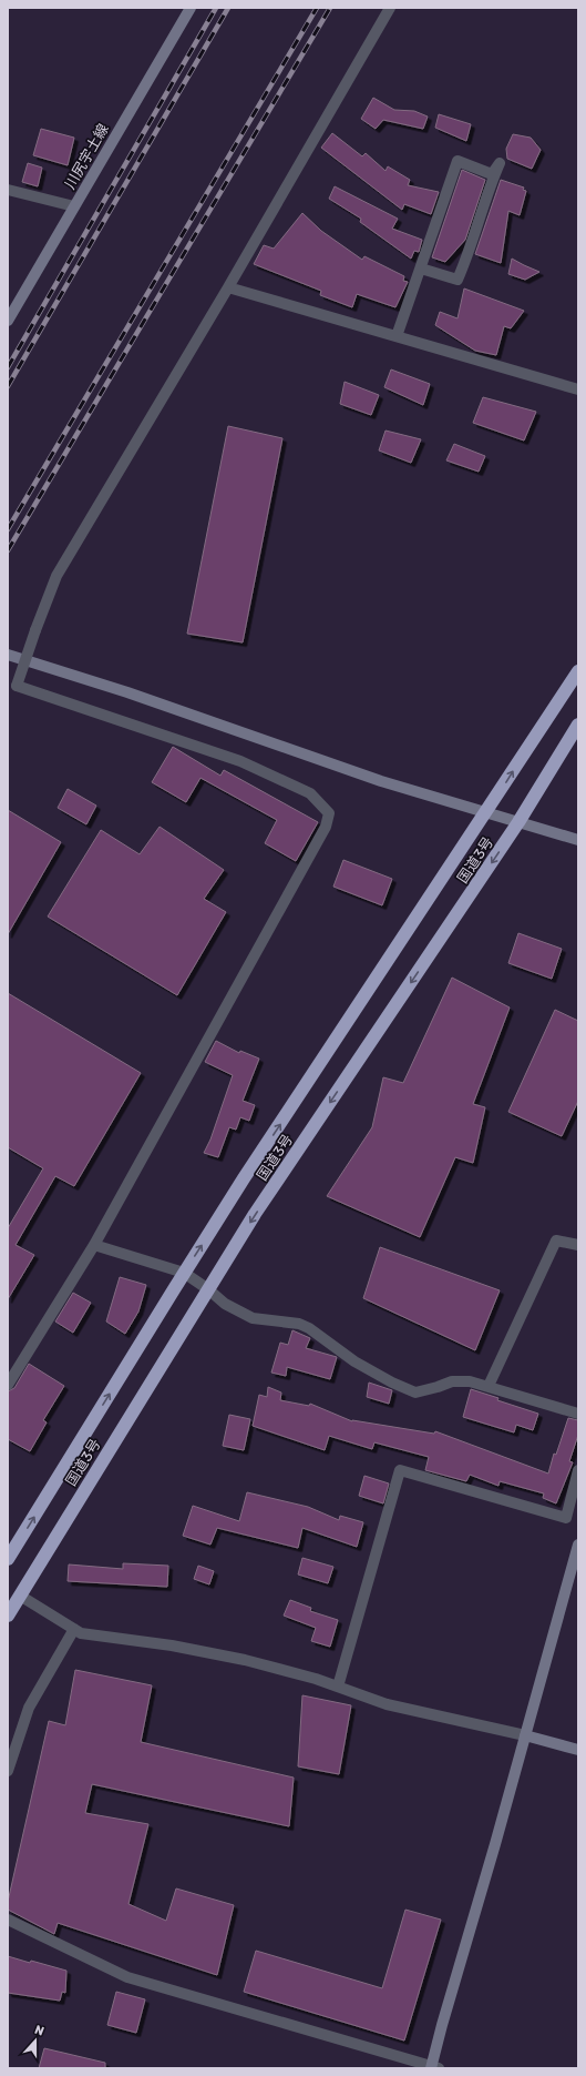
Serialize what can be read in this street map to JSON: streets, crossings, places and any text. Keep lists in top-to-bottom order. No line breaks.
{"streets":{"highway":["国道3号"],"street":["川尻宇土線"]},"north":"top"}
